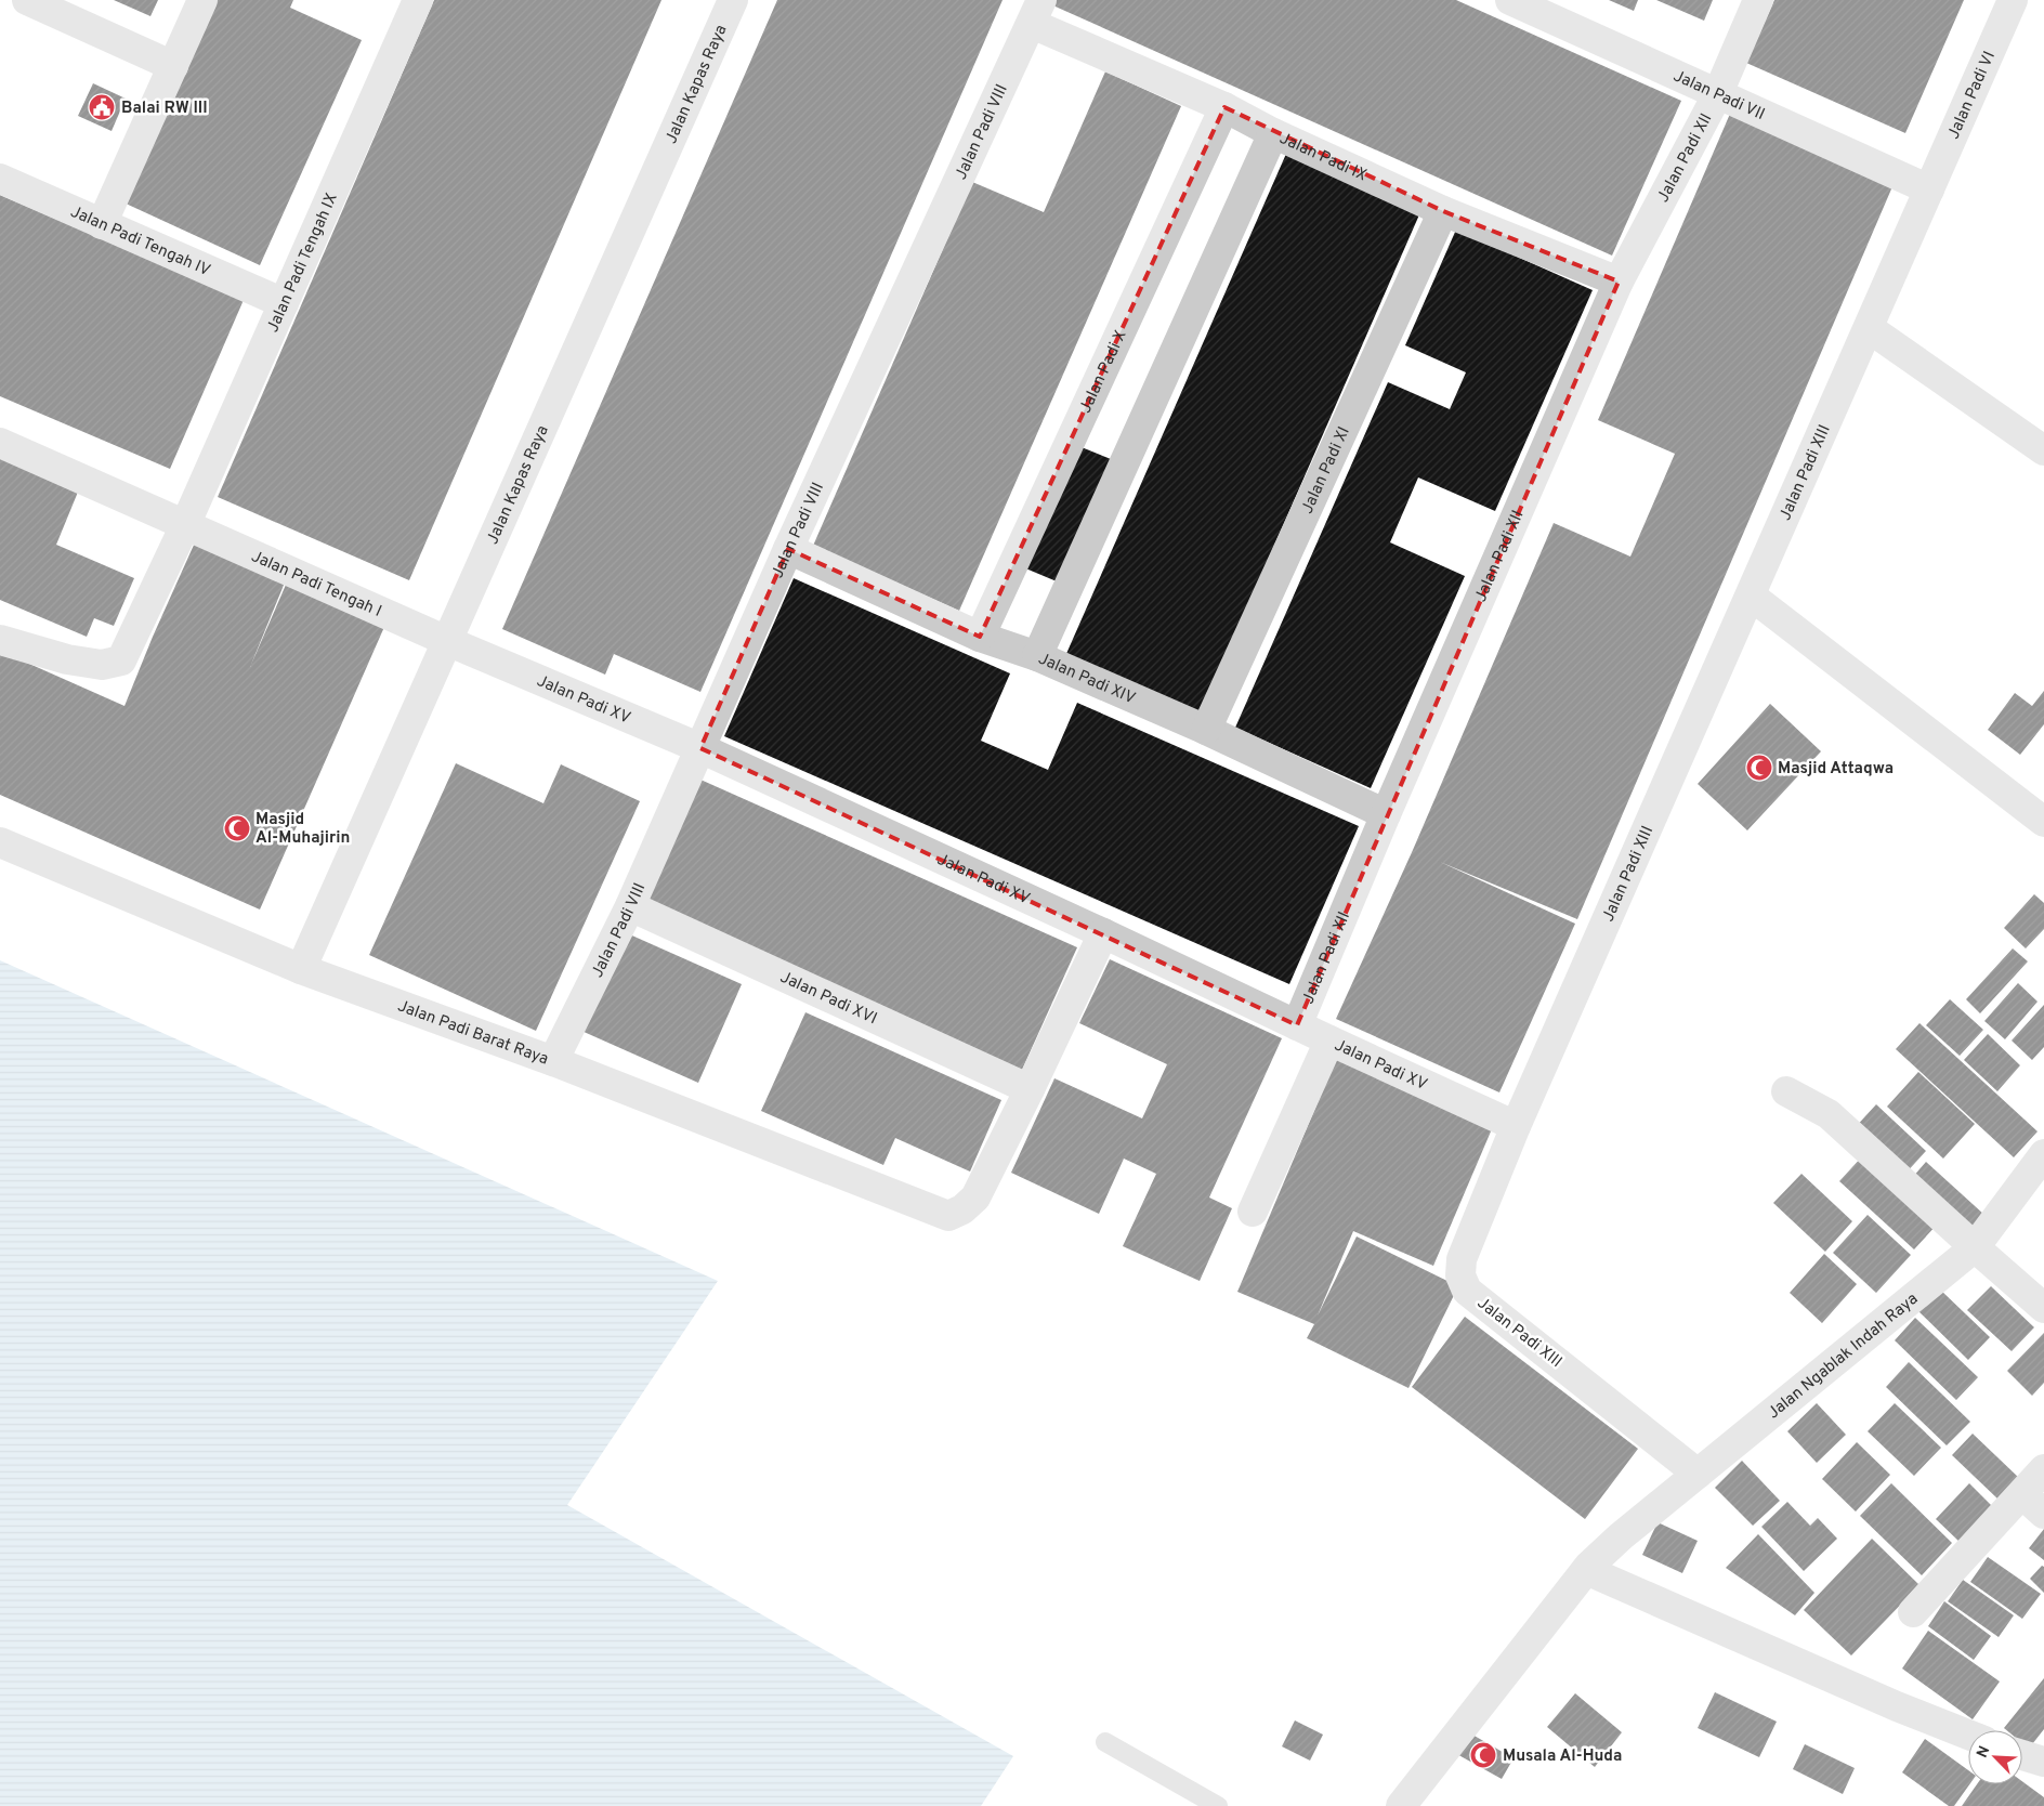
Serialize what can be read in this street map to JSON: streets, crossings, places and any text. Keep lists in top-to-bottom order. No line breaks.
{"streets":{"street":["Jalan Kapas Raya","Jalan Padi VII","Jalan Padi VI","Jalan Padi VIII","Jalan Padi IX","Jalan Padi XII","Jalan Padi Tengah IV","Jalan Padi Tengah IX","Jalan Padi X","Jalan Padi XI","Jalan Padi XIII","Jalan Padi Tengah I","Jalan Padi XIV","Jalan Padi XV","Jalan Padi XVI","Jalan Padi Barat Raya","Jalan Ngablak Indah Raya"]},"crossings":[["Jalan Kapas Raya","Jalan Padi Tengah I"],["Jalan Kapas Raya","Jalan Padi XV"],["Jalan Kapas Raya","Jalan Padi Barat Raya"],["Jalan Padi VII","Jalan Padi VI"],["Jalan Padi VII","Jalan Padi XII"],["Jalan Padi VII","Jalan Padi XIII"],["Jalan Padi VI","Jalan Padi XIII"],["Jalan Padi VIII","Jalan Padi IX"],["Jalan Padi VIII","Jalan Padi XIV"],["Jalan Padi VIII","Jalan Padi XV"],["Jalan Padi VIII","Jalan Padi XVI"],["Jalan Padi VIII","Jalan Padi Barat Raya"],["Jalan Padi IX","Jalan Padi XII"],["Jalan Padi IX","Jalan Padi X"],["Jalan Padi IX","Jalan Padi XI"],["Jalan Padi XII","Jalan Padi XIV"],["Jalan Padi XII","Jalan Padi XV"],["Jalan Padi Tengah IV","Jalan Padi Tengah IX"],["Jalan Padi Tengah IX","Jalan Padi Tengah I"],["Jalan Padi X","Jalan Padi XIV"],["Jalan Padi XI","Jalan Padi XIV"],["Jalan Padi XIII","Jalan Padi XV"],["Jalan Padi XIII","Jalan Ngablak Indah Raya"],["Jalan Padi Tengah I","Jalan Padi XV"],["Jalan Padi XVI","Jalan Padi Barat Raya"]],"places":{"public building":["Balai RW III"],"mosque":["Masjid Attaqwa","Masjid Al-Muhajirin","Musala Al-Huda"]},"north":"top left"}
